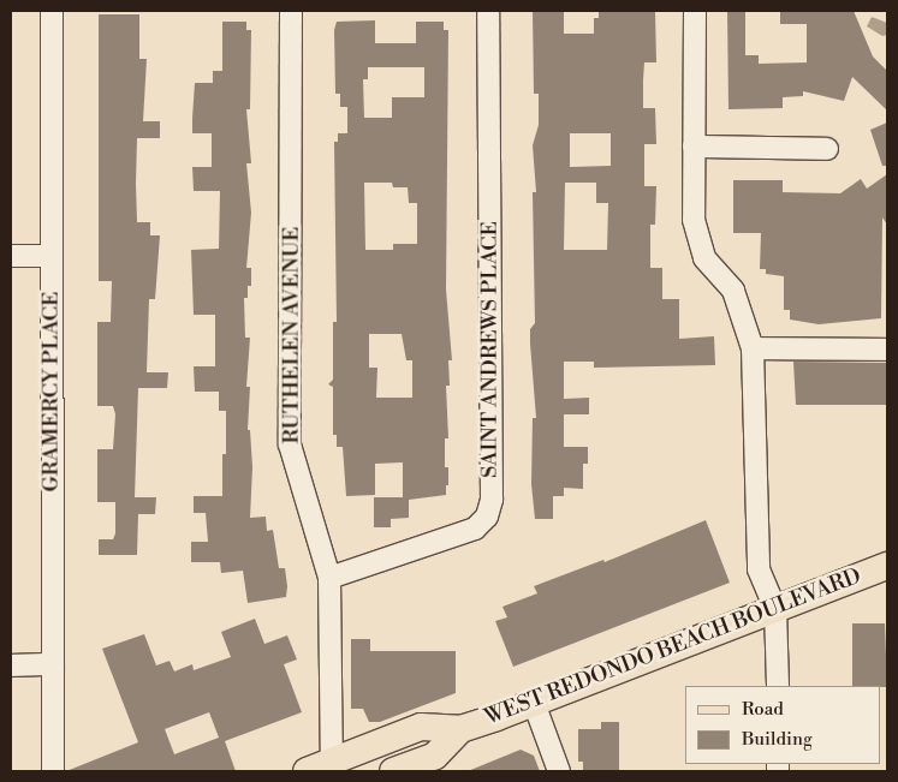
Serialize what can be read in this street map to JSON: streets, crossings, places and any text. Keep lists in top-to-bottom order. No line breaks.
{"streets":{"main road":["WEST REDONDO BEACH BOULEVARD"],"street":["RUTHELEN AVENUE","SAINT ANDREWS PLACE","GRAMERCY PLACE"]},"crossings":[["RUTHELEN AVENUE","SAINT ANDREWS PLACE"],["RUTHELEN AVENUE","WEST REDONDO BEACH BOULEVARD"]],"legend":["Road","Building"]}
